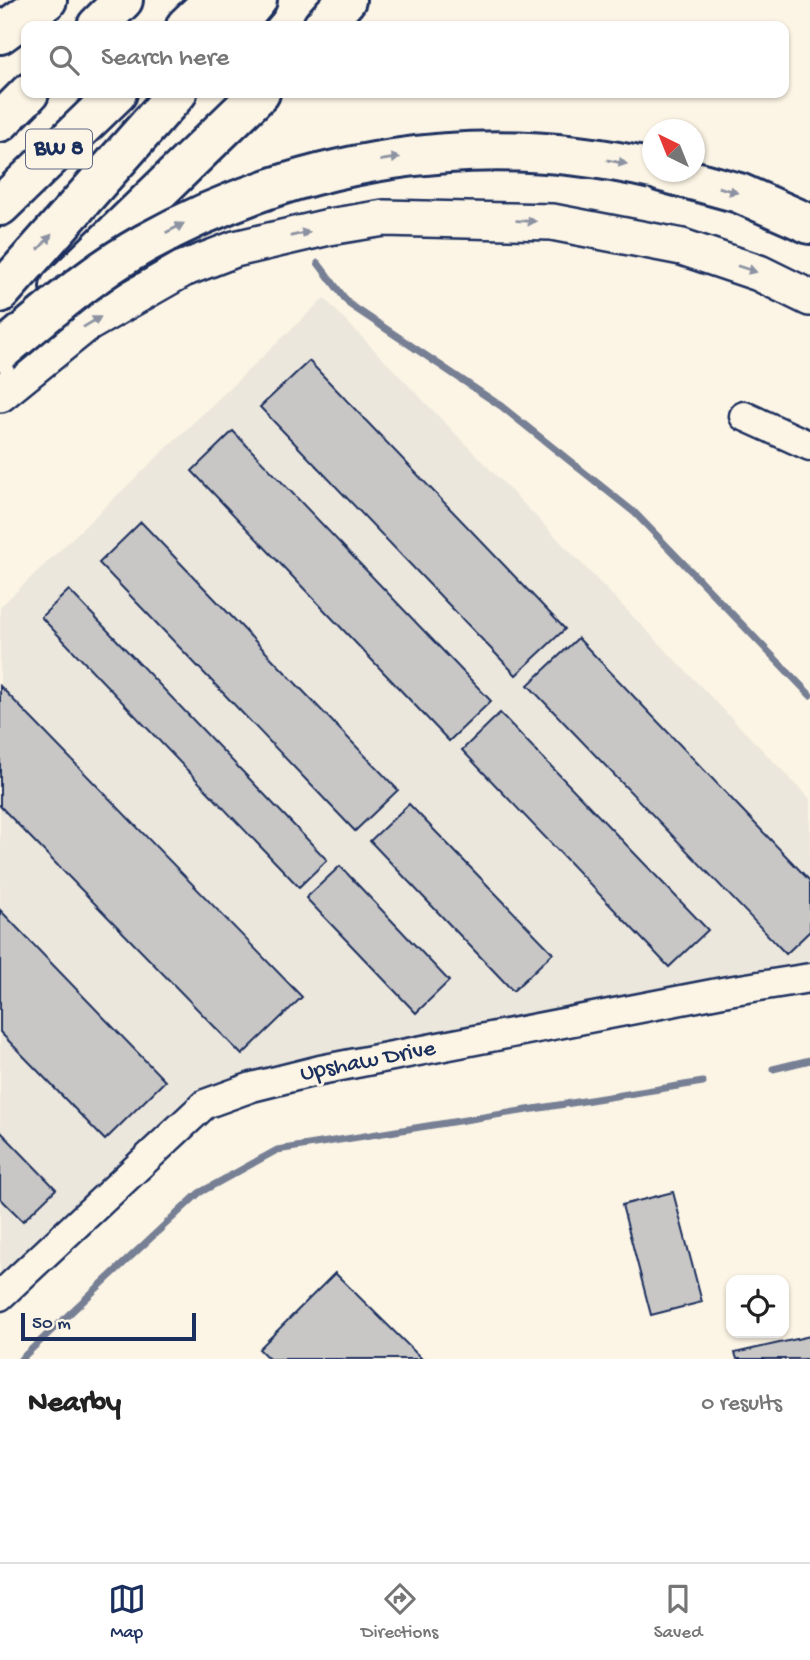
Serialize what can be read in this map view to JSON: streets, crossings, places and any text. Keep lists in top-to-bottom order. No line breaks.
{"streets":{"highway":["BW 8"],"street":["Upshaw Drive"]},"scale_bar":"50 m","north":"top left","page":{"search":"Search here","scale":"50 m","heading":["Nearby","0 results"],"nav":["Map","Directions","Saved"]}}
